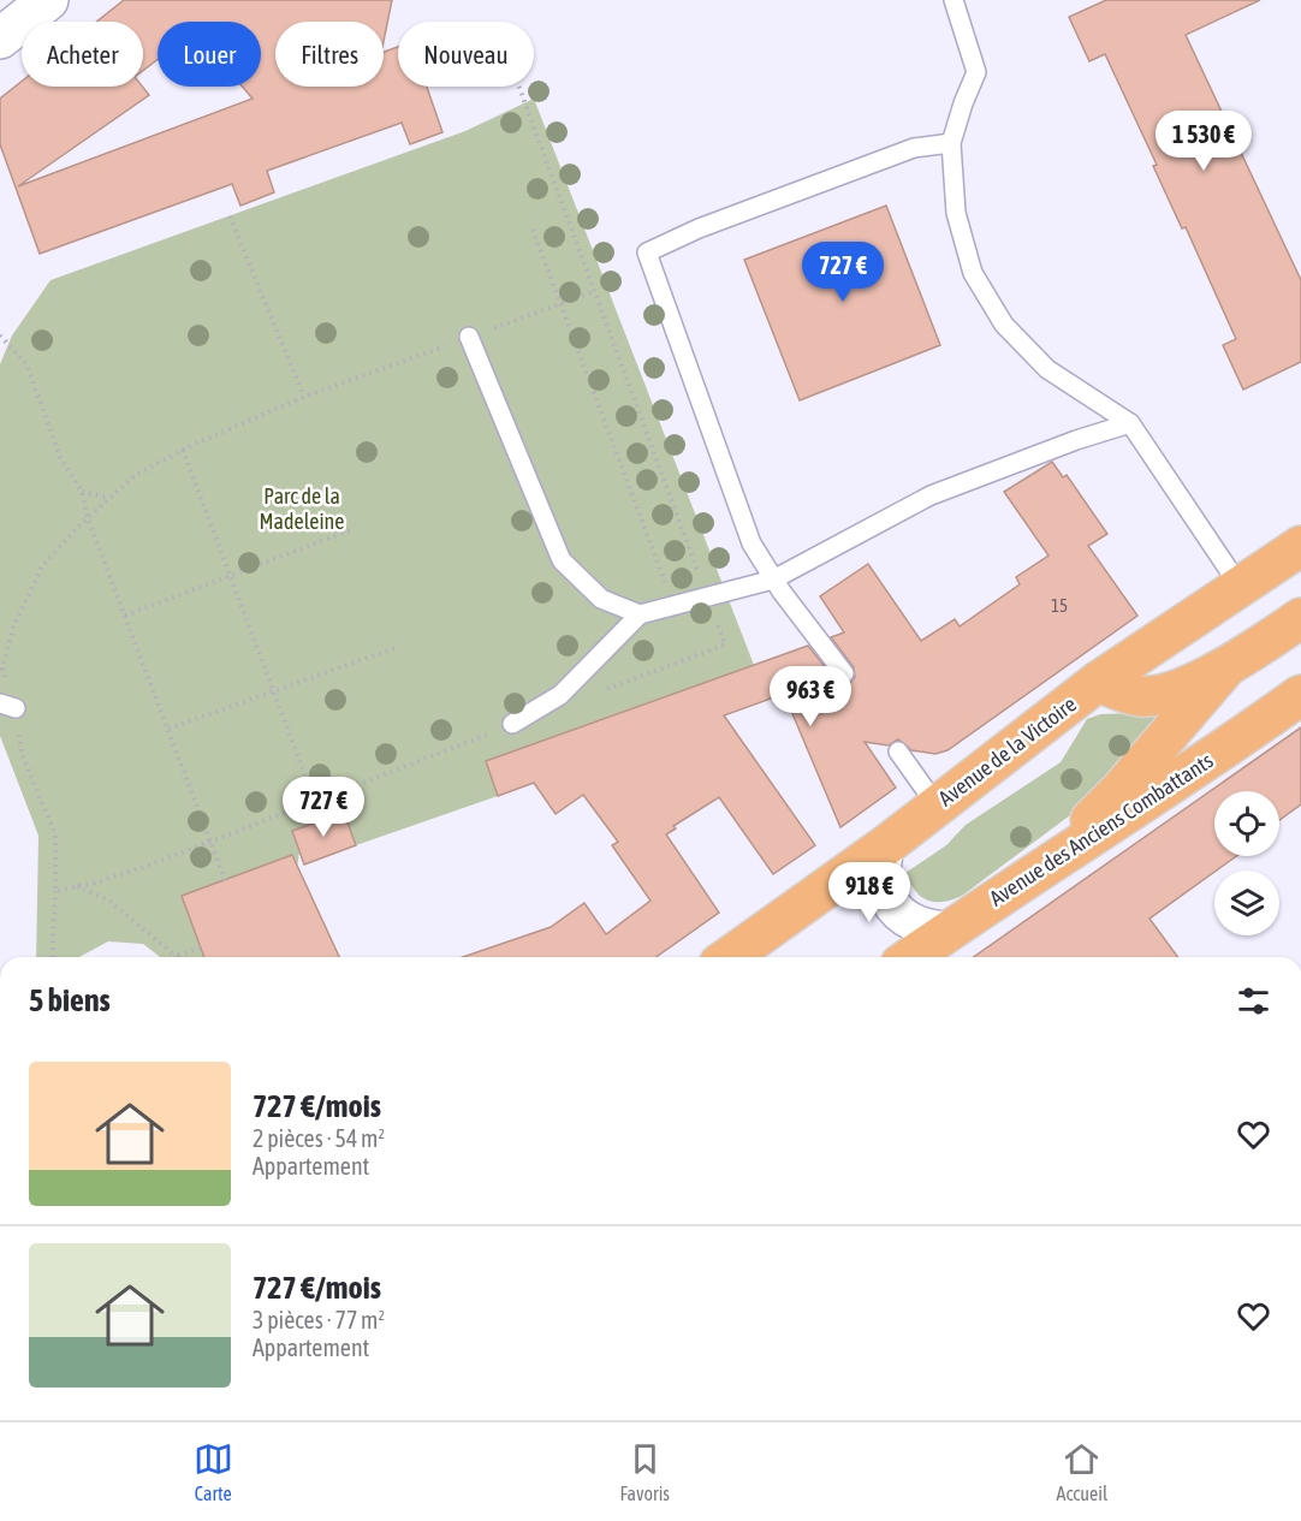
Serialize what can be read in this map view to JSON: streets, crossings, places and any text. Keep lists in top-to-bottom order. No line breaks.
{"streets":{"main road":["Avenue de la Victoire","Avenue des Anciens Combattants"]},"parks":["Parc de la Madeleine"],"house_numbers":["15"],"page":{"chip":["Acheter","Louer","Filtres","Nouveau"],"price":["1 530 €","727 €","963 €","727 €","918 €"],"heading":"5 biens","list":[{"name":"727 €/mois","note":"2 pièces · 54 m² · Appartement"},{"name":"727 €/mois","note":"3 pièces · 77 m² · Appartement"}],"tabs":["Carte","Favoris","Accueil"]}}
